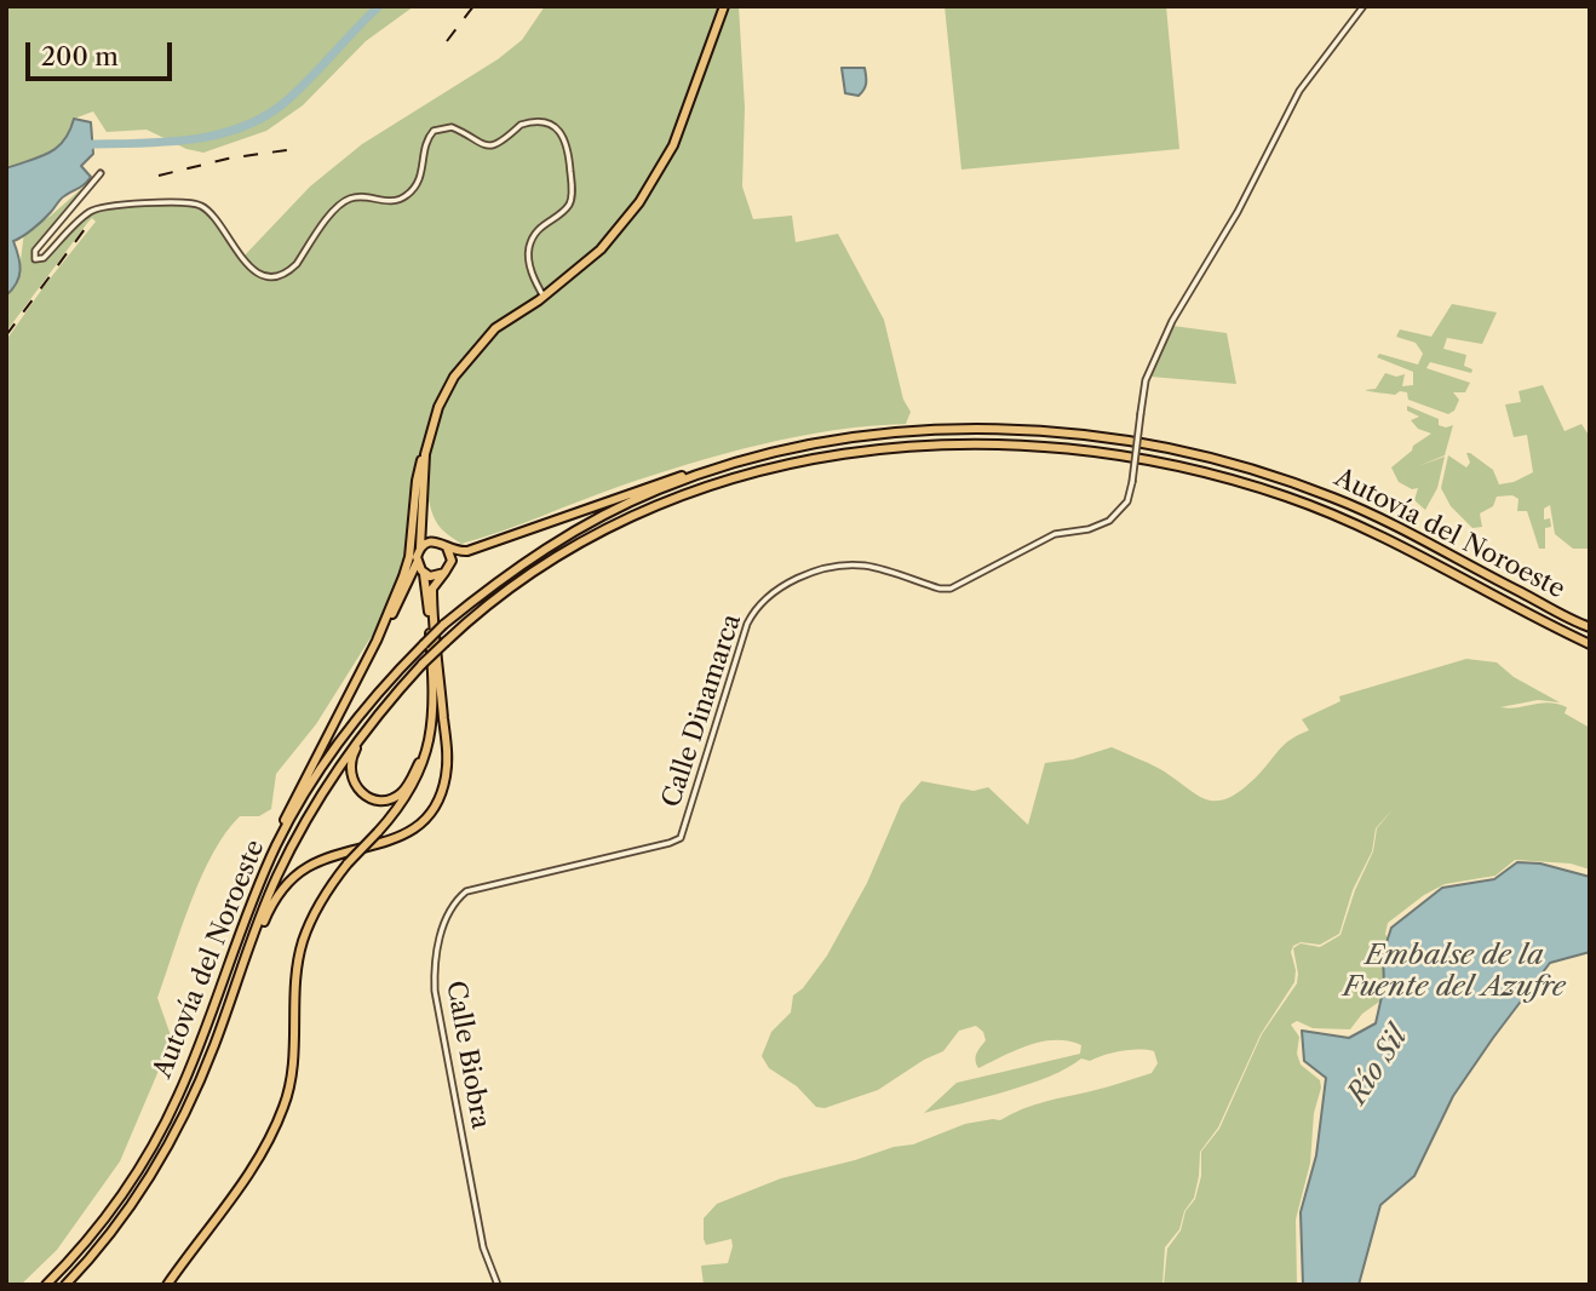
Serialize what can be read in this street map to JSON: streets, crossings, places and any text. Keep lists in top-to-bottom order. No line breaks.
{"streets":{"highway":["Autovía del Noroeste"],"street":["Calle Dinamarca","Calle Biobra"]},"crossings":[["Calle Dinamarca","Calle Biobra"]],"water":["Embalse de la Fuente del Azufre","Río Sil"],"scale_bar":"200 m"}
